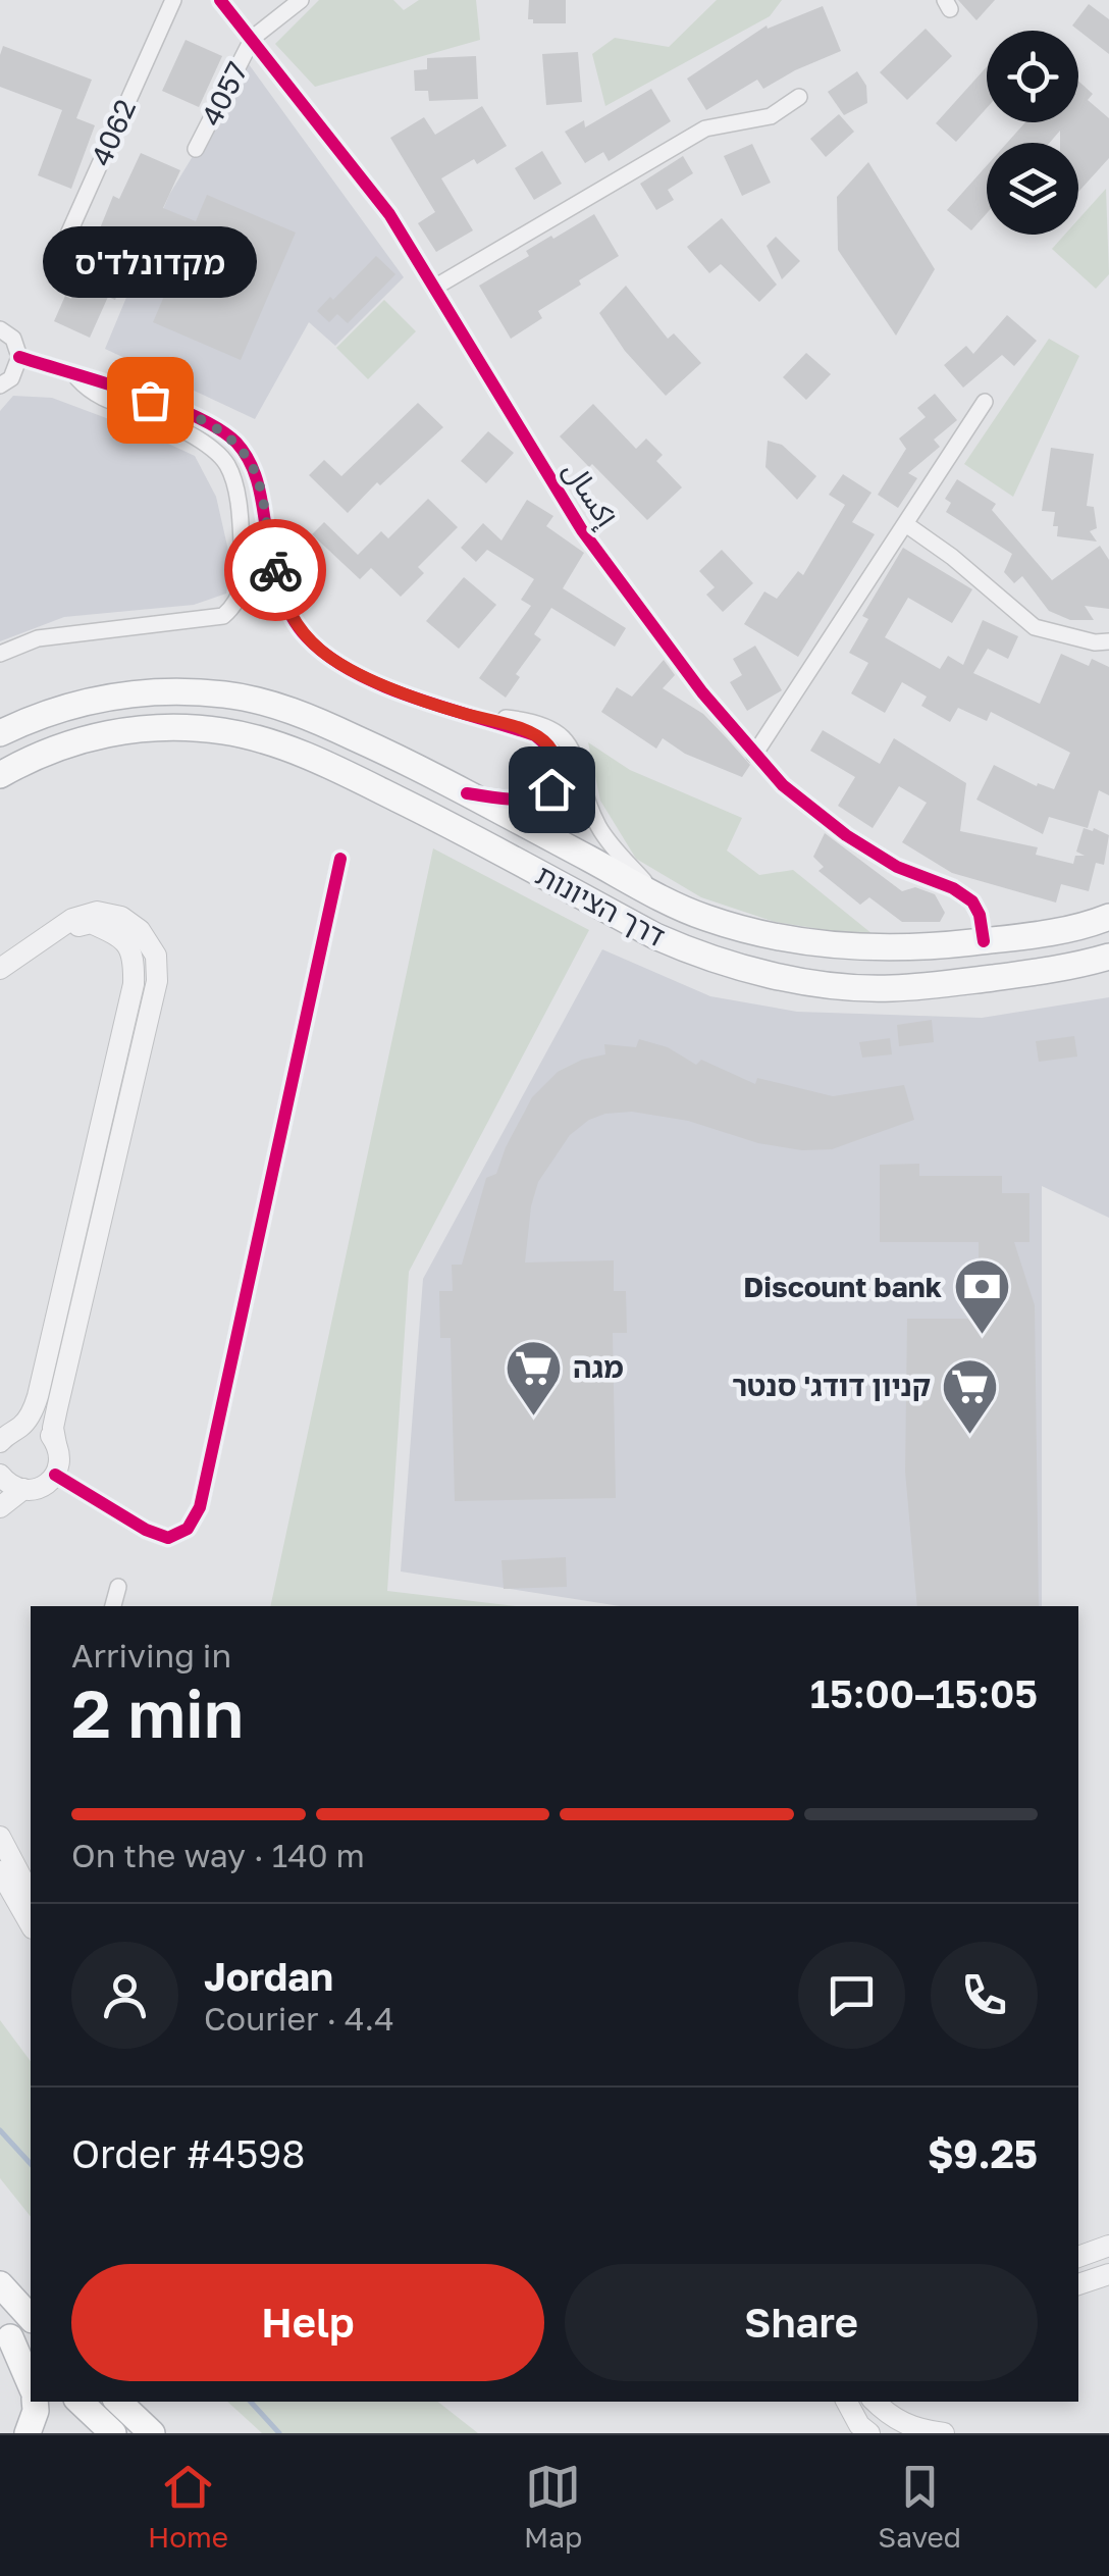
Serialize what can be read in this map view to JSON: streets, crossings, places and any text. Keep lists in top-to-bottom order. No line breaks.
{"streets":{"highway":["דרך הציונות"],"street":["4057","4062","إكسال"]},"crossings":[["4057","إكسال"],["إكسال","דרך הציונות"]],"places":{"other":["מקדונלד'ס"],"bank":["Discount bank"],"supermarket":["מגה","קניון דודג' סנטר"]},"page":{"bubble":"מקדונלד'ס","heading":["2 min","Arriving in","15:00–15:05"],"panel":["Jordan","Courier · 4.4","Order #4598","$9.25"],"bar":"On the way · 140 m","buttons":["Help","Share"],"tabs":["Home","Map","Saved"]}}
